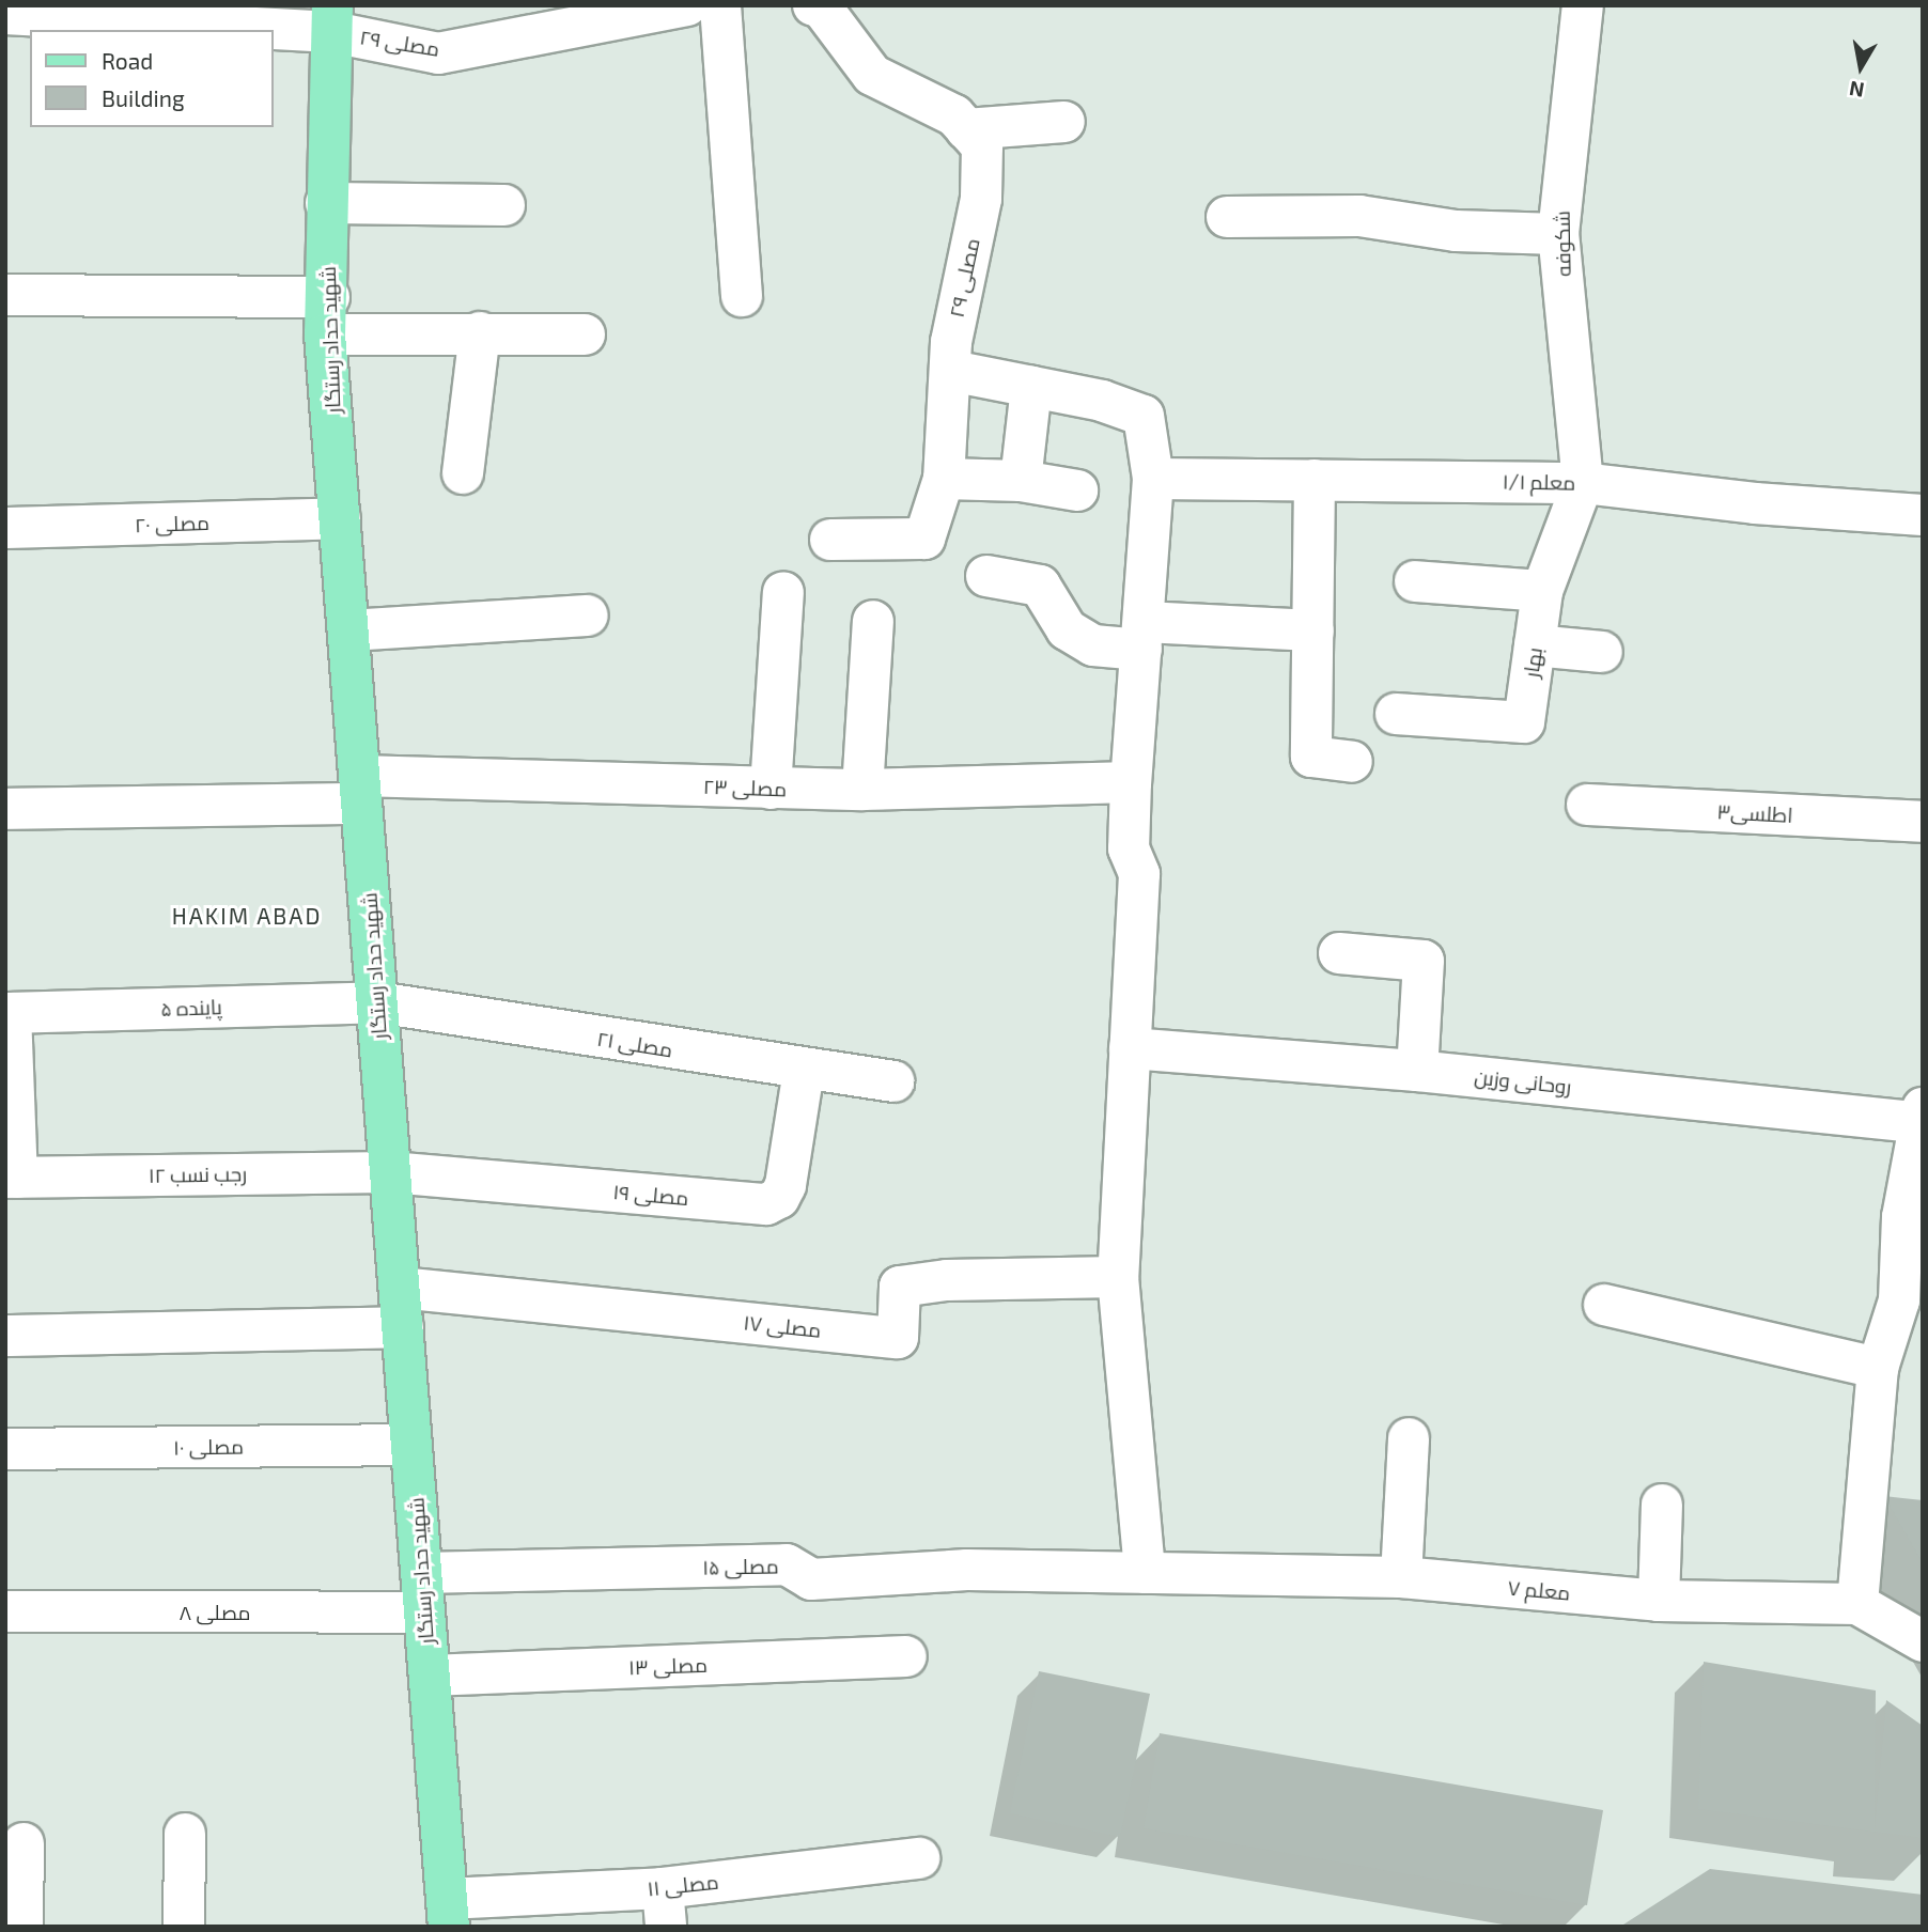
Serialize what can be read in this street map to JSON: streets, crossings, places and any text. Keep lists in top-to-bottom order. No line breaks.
{"streets":{"main road":["شهید حداد رستگار"],"street":["مصلی ۲۹","شکوفه","معلم ۱/۱","مصلی ۲۰","بهار","مصلی ۲۳","اطلسی۳","پاینده ۵","مصلی ۲۱","روحانی وزین","رجب نسب ۱۲","مصلی ۱۹","مصلی ۱۷","مصلی ۱۰","مصلی ۱۵","معلم ۷","مصلی ۸","مصلی ۱۳","مصلی ۱۱"]},"crossings":[["مصلی ۲۹","شهید حداد رستگار"],["شکوفه","معلم ۱/۱"],["شکوفه","بهار"],["شهید حداد رستگار","مصلی ۲۰"],["شهید حداد رستگار","مصلی ۲۳"],["شهید حداد رستگار","پاینده ۵"],["شهید حداد رستگار","مصلی ۲۱"],["شهید حداد رستگار","رجب نسب ۱۲"],["شهید حداد رستگار","مصلی ۱۹"],["شهید حداد رستگار","مصلی ۱۷"],["شهید حداد رستگار","مصلی ۱۰"],["شهید حداد رستگار","مصلی ۱۵"],["شهید حداد رستگار","مصلی ۸"],["شهید حداد رستگار","مصلی ۱۳"],["شهید حداد رستگار","مصلی ۱۱"],["معلم ۱/۱","بهار"],["پاینده ۵","مصلی ۲۱"],["مصلی ۲۱","مصلی ۱۹"],["رجب نسب ۱۲","مصلی ۱۹"],["مصلی ۱۵","معلم ۷"],["مصلی ۱۵","مصلی ۸"]],"districts":["HAKIM ABAD"],"legend":["Road","Building"],"north":"bottom"}
